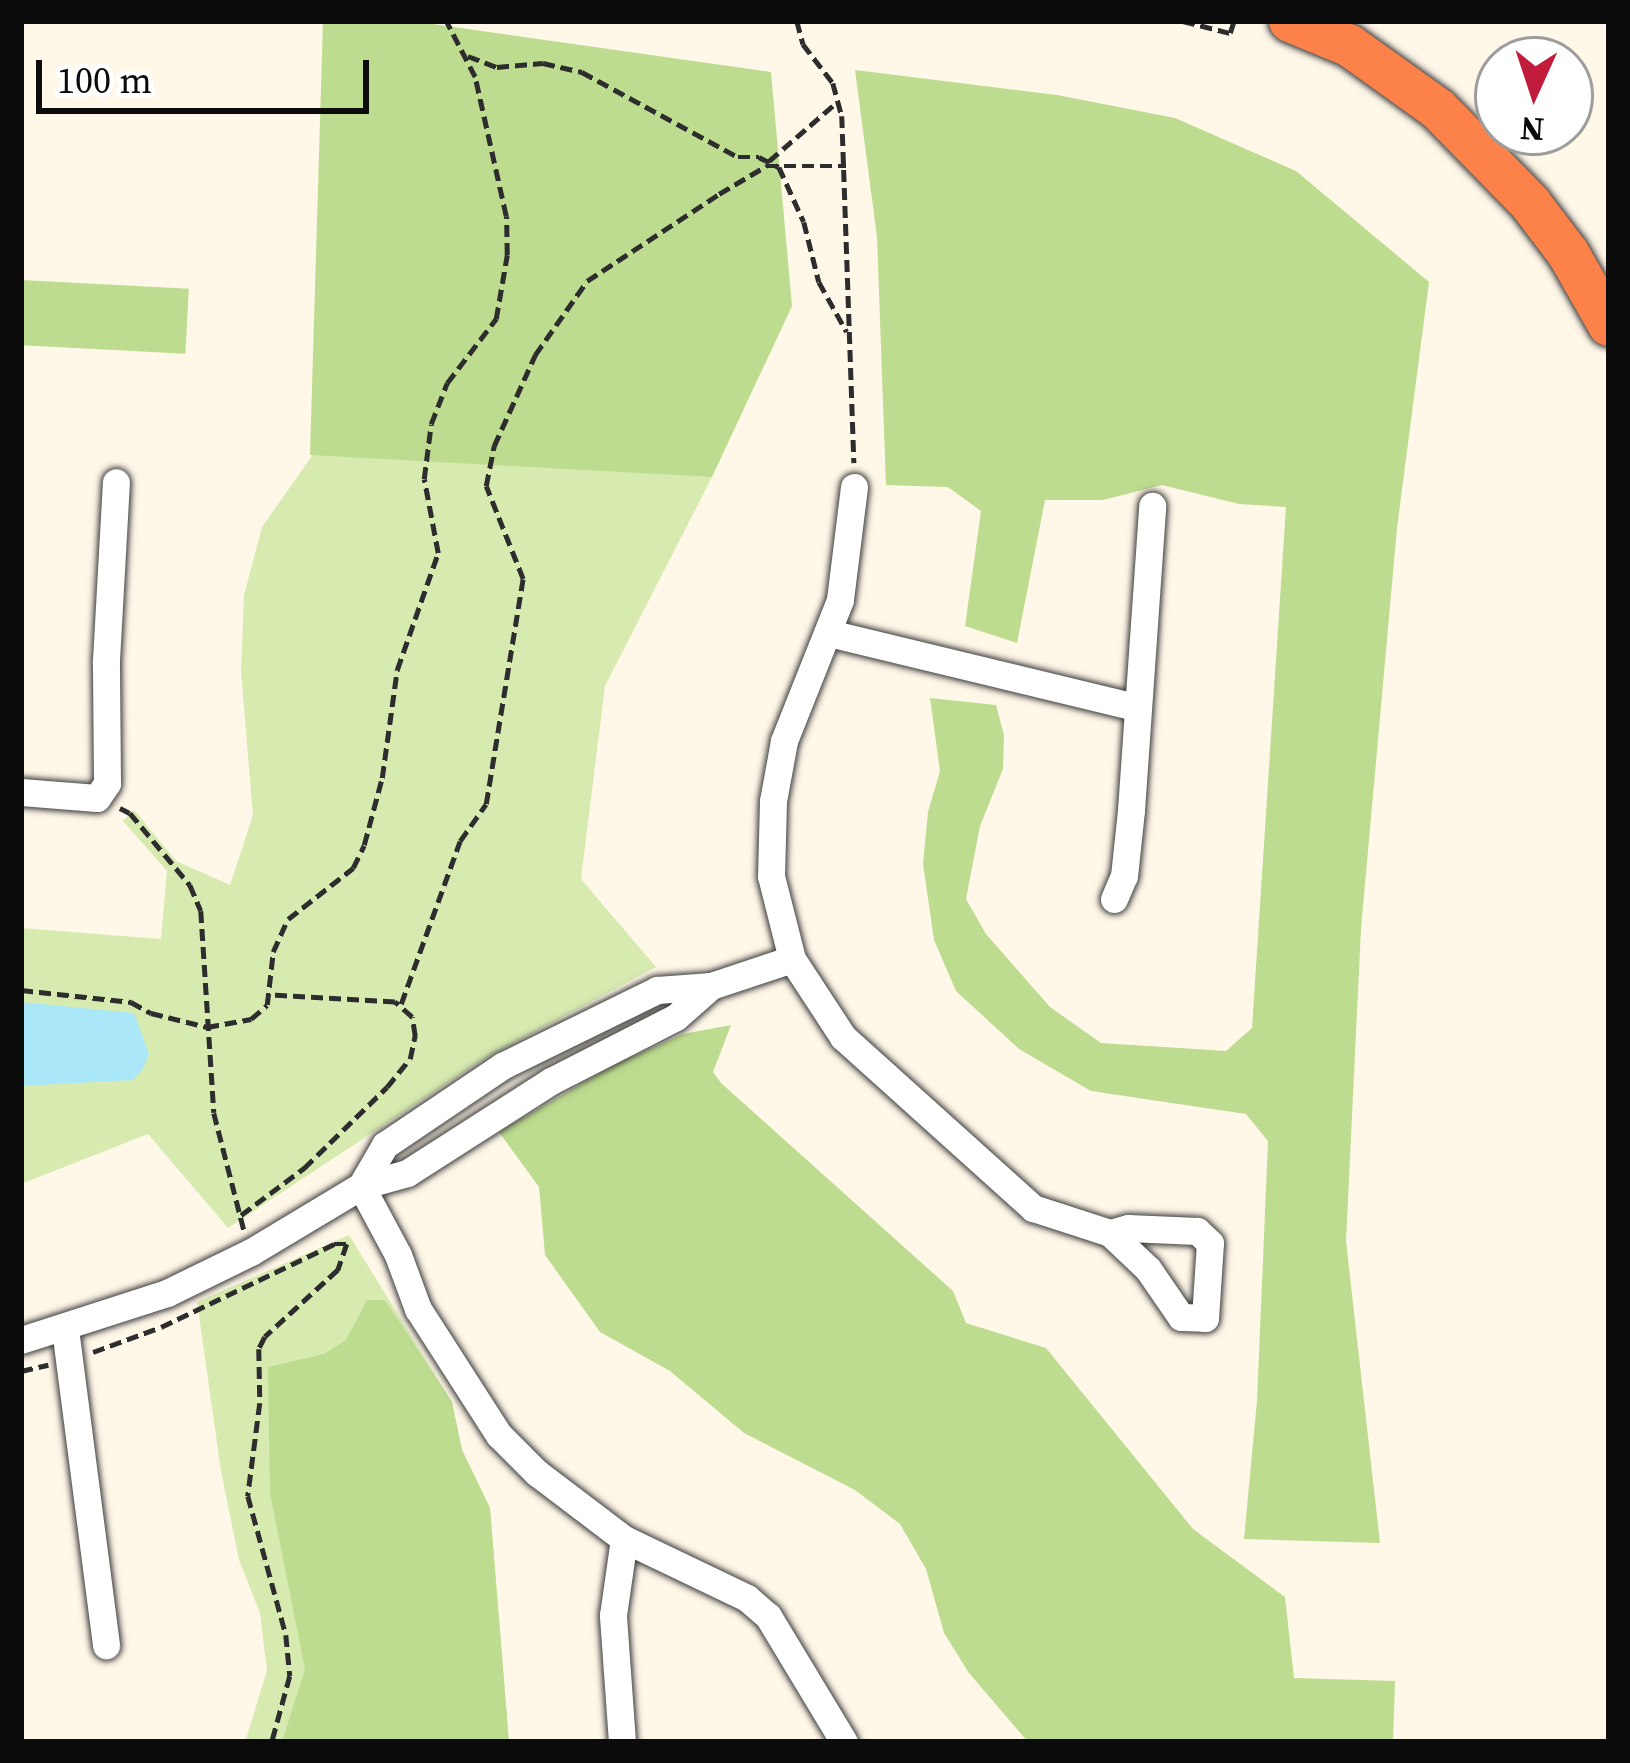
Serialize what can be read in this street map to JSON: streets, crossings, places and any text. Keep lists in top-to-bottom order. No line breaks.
{"scale_bar":"100 m","north":"bottom"}
